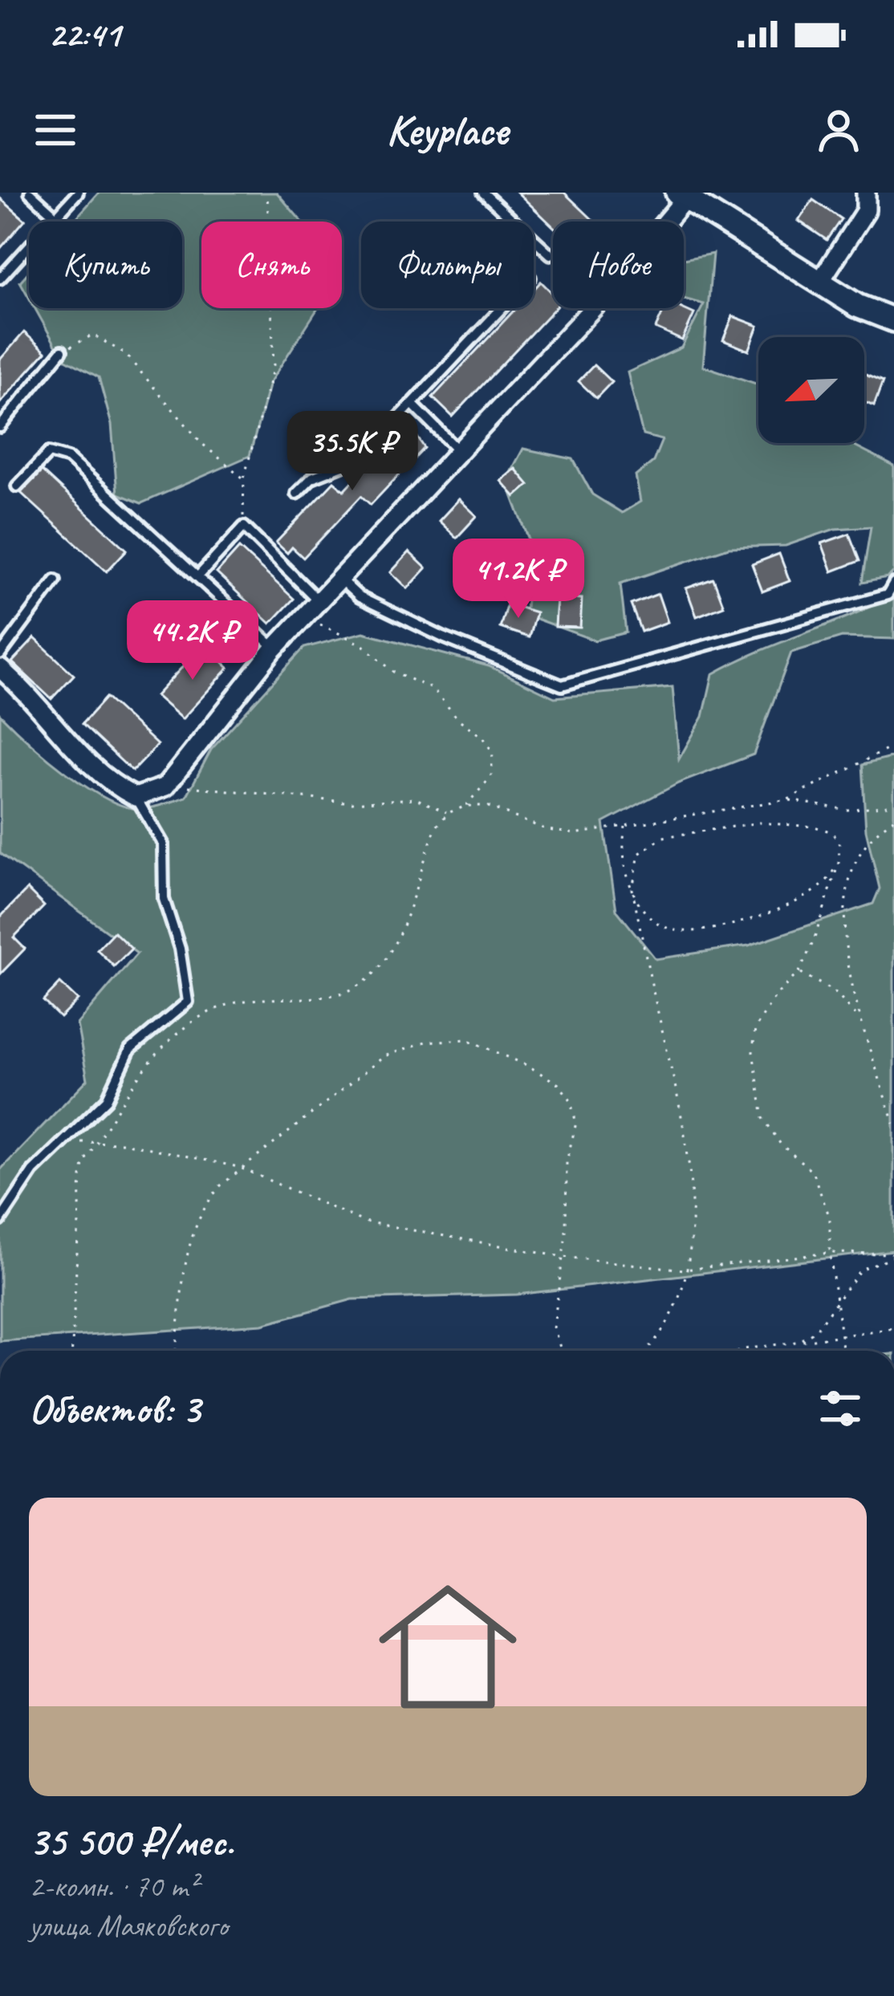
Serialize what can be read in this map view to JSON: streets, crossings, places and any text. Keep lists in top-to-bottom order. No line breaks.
{"north":"bottom left","page":{"status":"22:41","header":"Keyplace","chip":["Купить","Снять","Фильтры","Новое"],"price":["35.5K ₽","41.2K ₽","44.2K ₽"],"heading":"Объектов: 3","list":[{"name":"35 500 ₽/мес.","note":"2-комн. · 70 m² · улица Маяковского"}]}}
